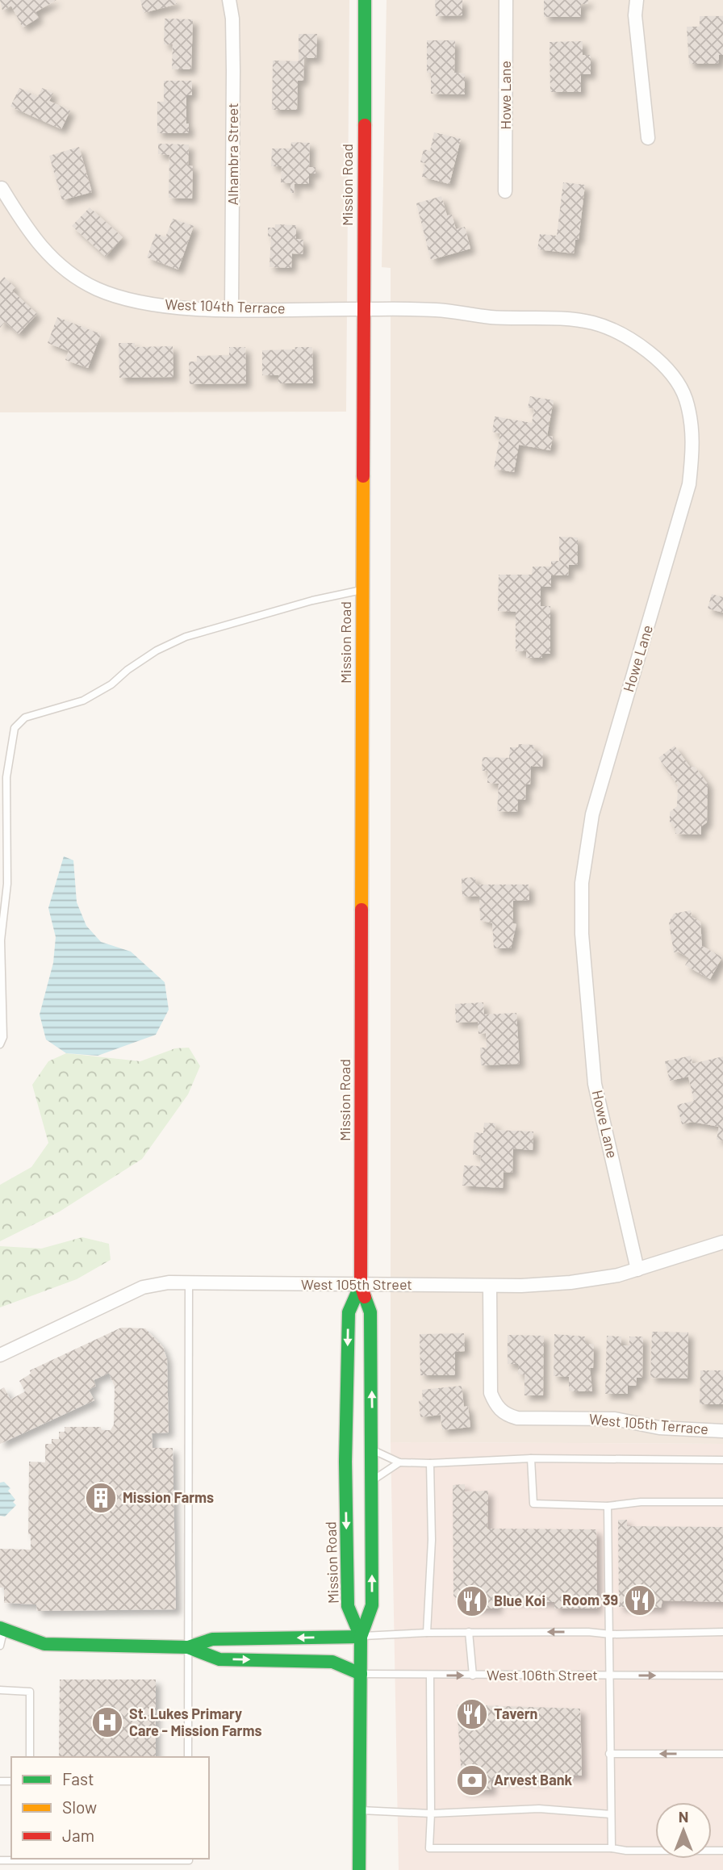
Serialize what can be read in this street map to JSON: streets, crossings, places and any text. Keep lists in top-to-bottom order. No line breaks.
{"streets":{"main road":["Mission Road"],"street":["Howe Lane","Alhambra Street","West 104th Terrace","West 105th Street","West 105th Terrace"],"lane":["West 106th Street"]},"crossings":[["Howe Lane","Mission Road"],["Howe Lane","West 104th Terrace"],["Howe Lane","West 105th Street"],["Alhambra Street","West 104th Terrace"],["Mission Road","West 104th Terrace"],["Mission Road","West 105th Street"],["Mission Road","West 106th Street"],["West 105th Street","West 105th Terrace"]],"places":{"building":["Mission Farms"],"restaurant":["Room 39","Blue Koi","Tavern"],"hospital":["St. Lukes Primary Care - Mission Farms"],"bank":["Arvest Bank"]},"legend":["Fast","Slow","Jam"],"north":"top"}
